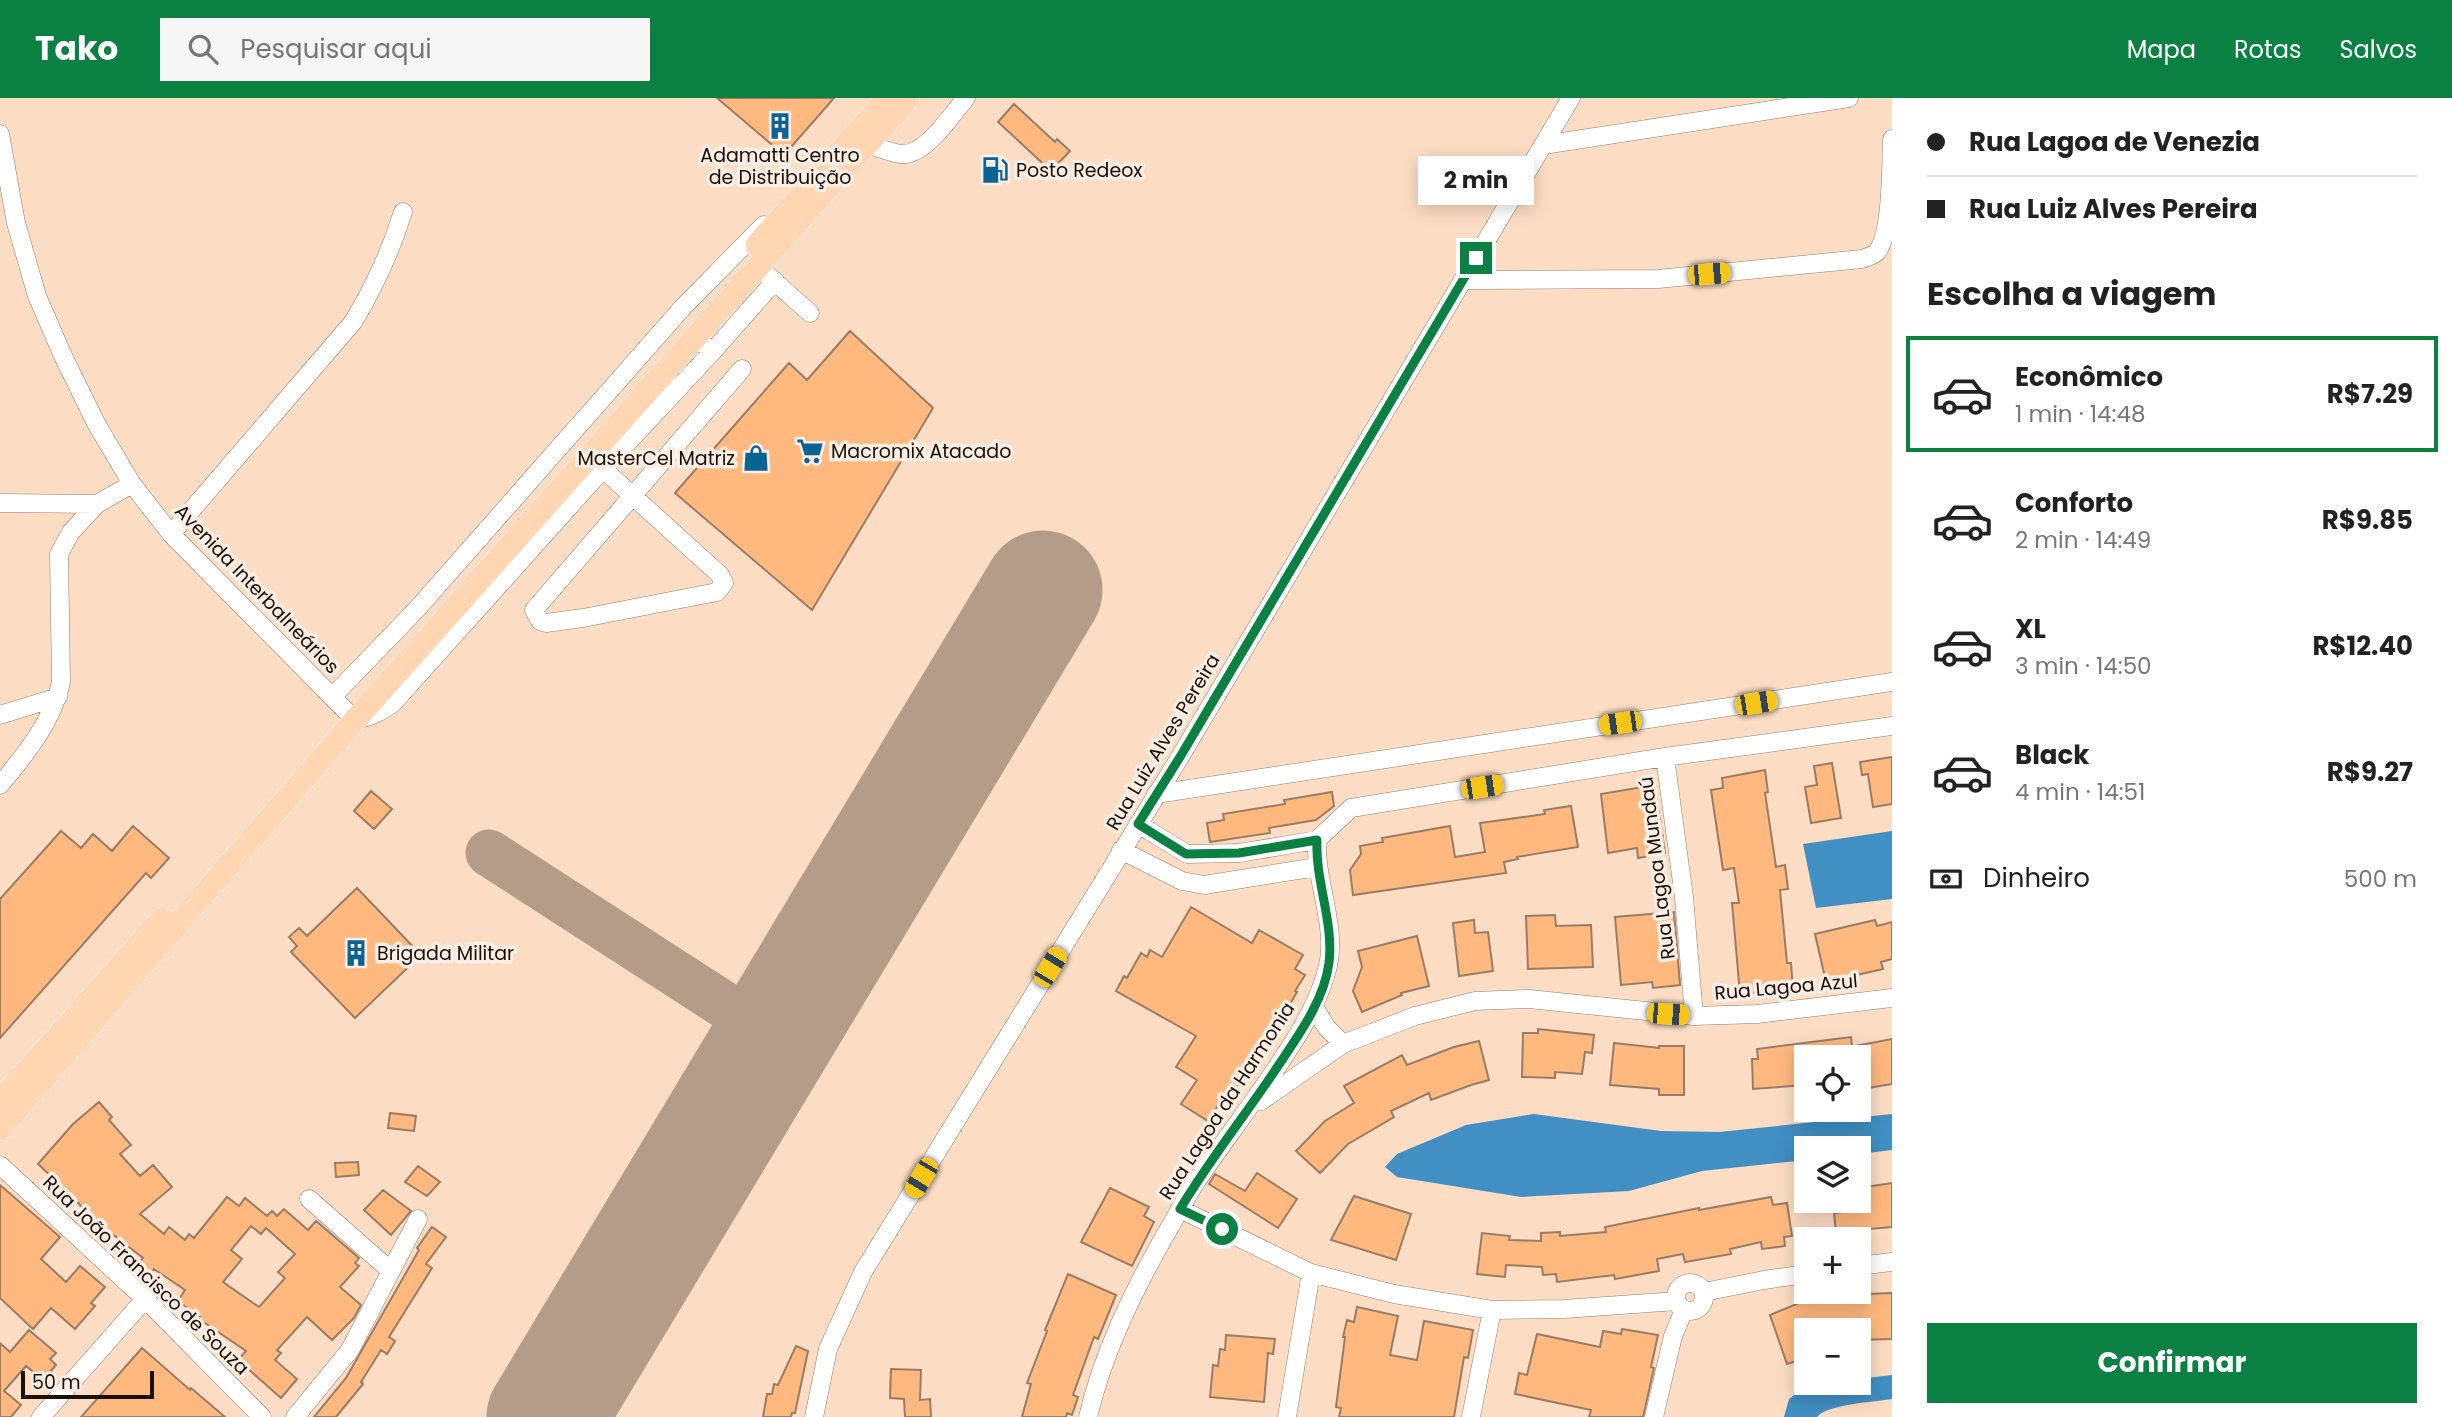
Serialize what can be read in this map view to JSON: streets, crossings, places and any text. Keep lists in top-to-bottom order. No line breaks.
{"streets":{"street":["Avenida Interbalneários","Rua Luiz Alves Pereira","Rua Lagoa Mundaú","Rua Lagoa Azul","Rua Lagoa da Harmonia","Rua João Francisco de Souza"]},"crossings":[["Rua Lagoa Mundaú","Rua Lagoa Azul"],["Rua Lagoa Azul","Rua Lagoa da Harmonia"]],"places":{"building":["Adamatti Centro de Distribuição","Brigada Militar"],"fuel station":["Posto Redeox"],"supermarket":["Macromix Atacado"],"shop":["MasterCel Matriz"]},"scale_bar":"50 m","page":{"header":"Tako","search":"Pesquisar aqui","nav":["Mapa","Rotas","Salvos"],"banner":["Rua Lagoa de Venezia","Rua Luiz Alves Pereira"],"bubble":"2 min","heading":"Escolha a viagem","list":[{"name":"Econômico","note":"1 min · 14:48","value":"R$7.29"},{"name":"Conforto","note":"2 min · 14:49","value":"R$9.85"},{"name":"XL","note":"3 min · 14:50","value":"R$12.40"},{"name":"Black","note":"4 min · 14:51","value":"R$9.27"}],"pay":["Dinheiro","500 m"],"map_buttons":["+","−"],"buttons":"Confirmar","scale":"50 m"}}
